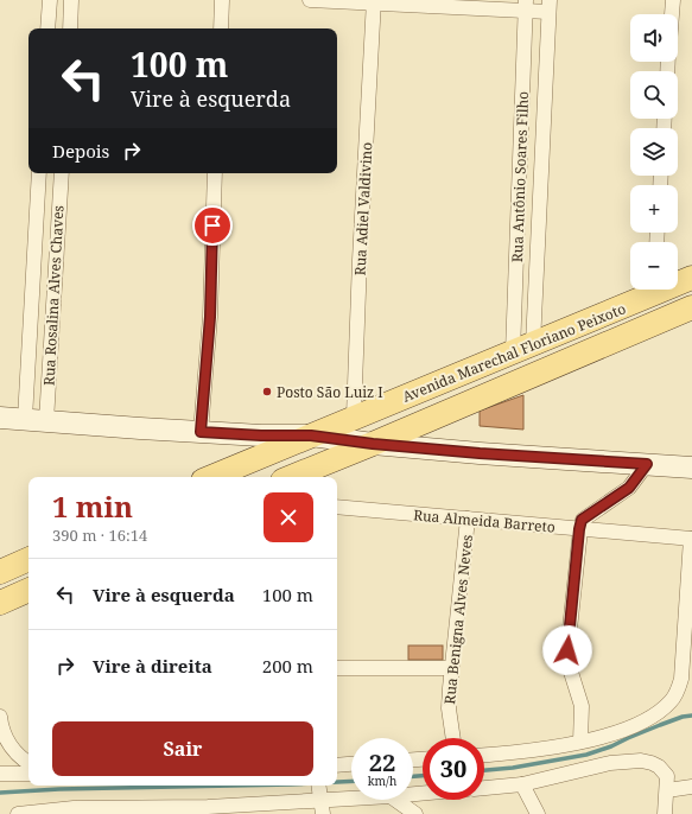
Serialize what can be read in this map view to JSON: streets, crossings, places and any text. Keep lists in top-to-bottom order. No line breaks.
{"streets":{"main road":["Avenida Marechal Floriano Peixoto"],"street":["Rua Antônio Soares Filho","Rua Adiel Valdivino","Rua Rosalina Alves Chaves","Rua Almeida Barreto","Rua Benigna Alves Neves"]},"crossings":[["Rua Antônio Soares Filho","Avenida Marechal Floriano Peixoto"],["Rua Adiel Valdivino","Avenida Marechal Floriano Peixoto"],["Rua Almeida Barreto","Rua Benigna Alves Neves"]],"places":["Posto São Luiz I"],"page":{"map_buttons":["+","−"],"turn":["100 m","Vire à esquerda"],"then":"Depois","heading":["1 min","390 m · 16:14"],"list":[{"name":"Vire à esquerda","value":"100 m"},{"name":"Vire à direita","value":"200 m"}],"buttons":"Sair","speed":"22 km/h","limit":"30"}}
